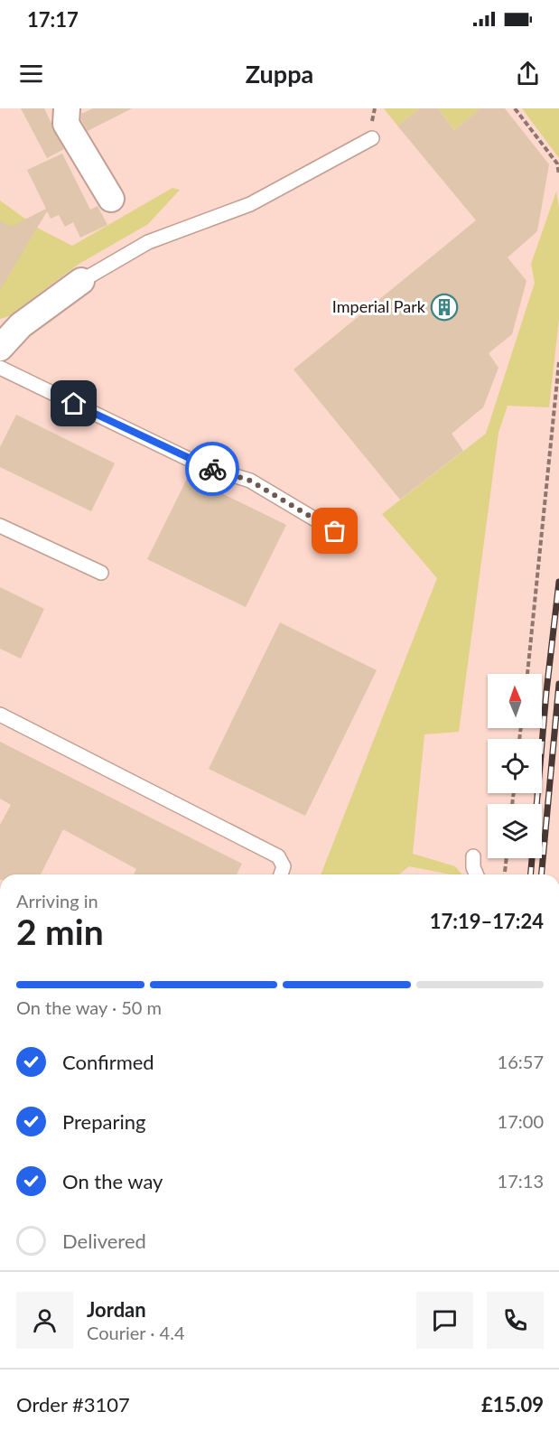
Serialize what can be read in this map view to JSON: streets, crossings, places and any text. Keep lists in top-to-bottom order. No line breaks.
{"places":{"building":["Imperial Park"]},"north":"top","page":{"status":"17:17","header":"Zuppa","heading":["2 min","Arriving in","17:19–17:24"],"panel":["Jordan","Courier · 4.4","Order #3107","£15.09"],"bar":"On the way · 50 m","list":[["Confirmed","16:57"],["Preparing","17:00"],["On the way","17:13"],"Delivered"]}}
